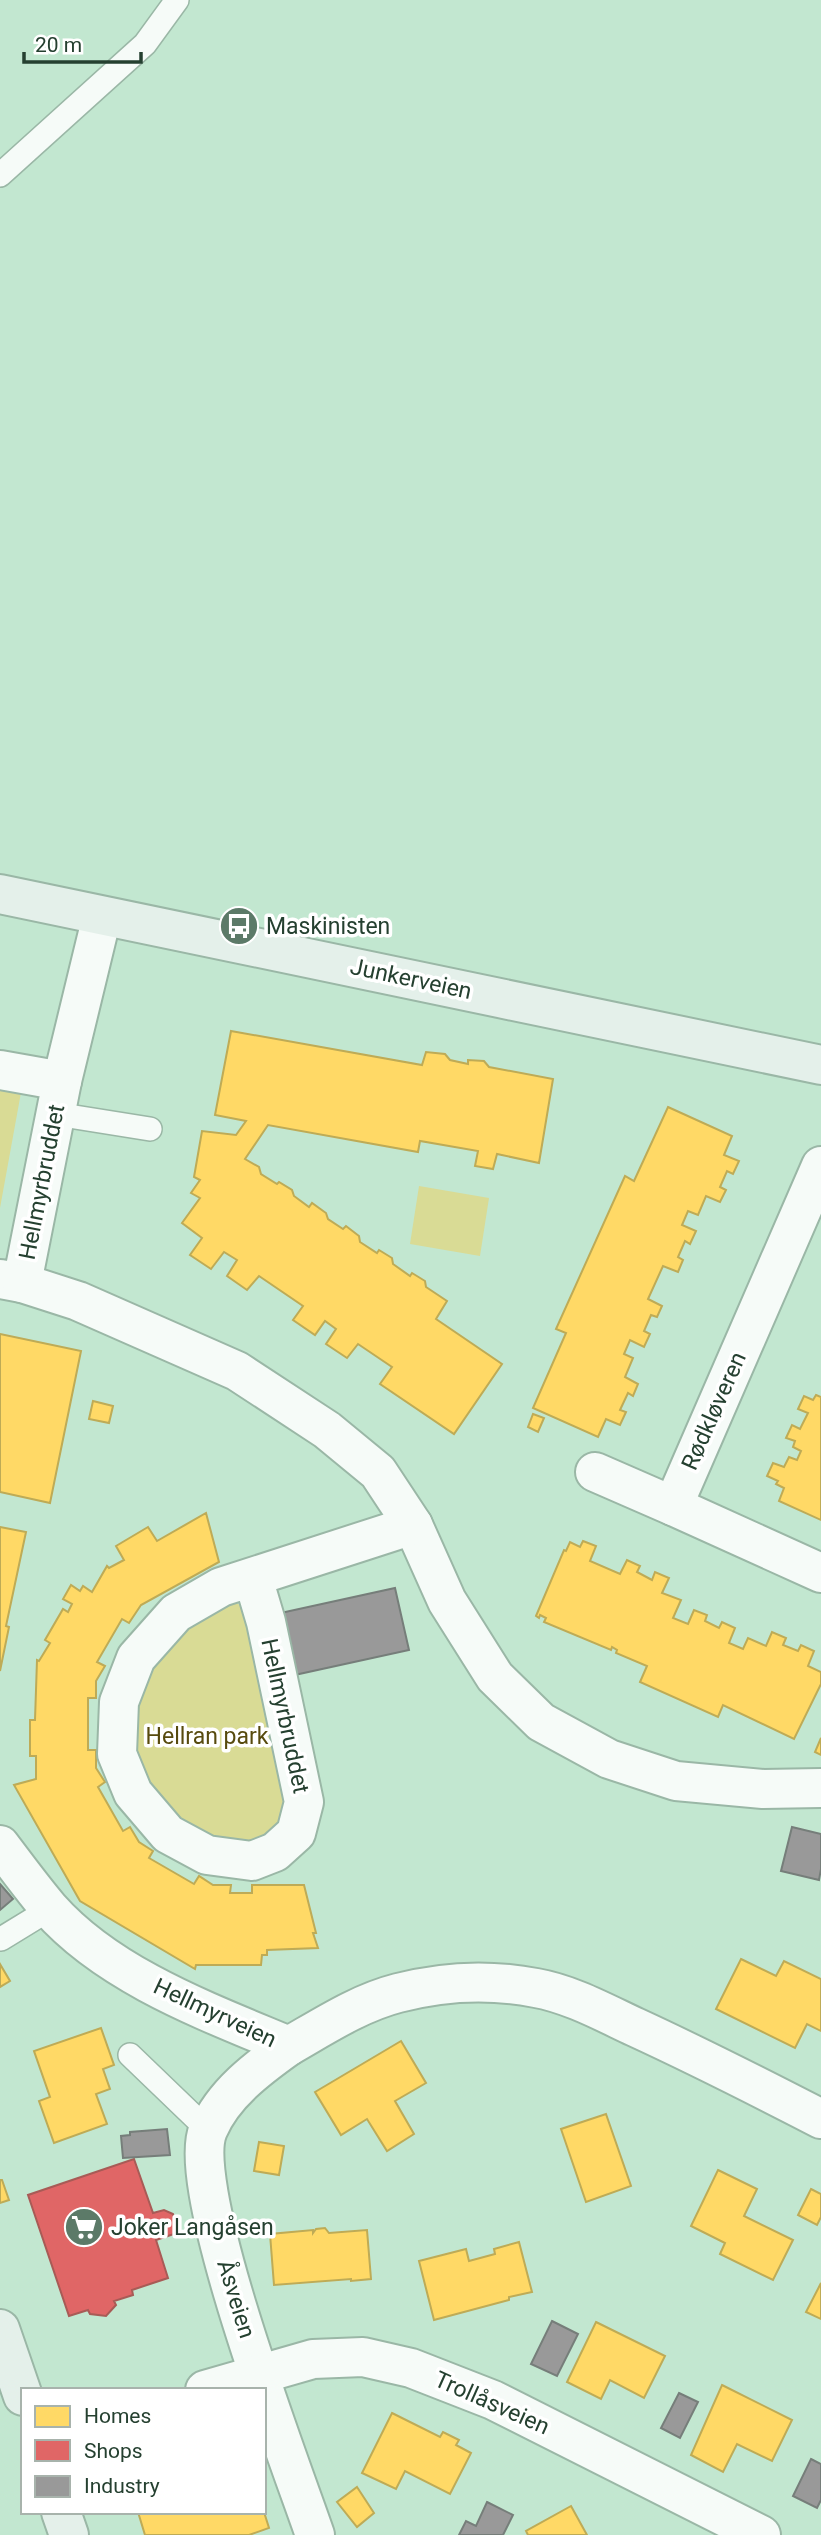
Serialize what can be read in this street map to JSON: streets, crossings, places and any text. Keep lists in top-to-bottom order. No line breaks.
{"streets":{"street":["Junkerveien","Hellmyrbruddet","Rødkløveren","Hellmyrveien","Åsveien","Trollåsveien"]},"crossings":[["Junkerveien","Hellmyrbruddet"],["Hellmyrveien","Åsveien"],["Åsveien","Trollåsveien"]],"parks":["Hellran park"],"places":{"bus stop":["Maskinisten"],"supermarket":["Joker Langåsen"]},"legend":["Homes","Shops","Industry"],"scale_bar":"20 m"}
